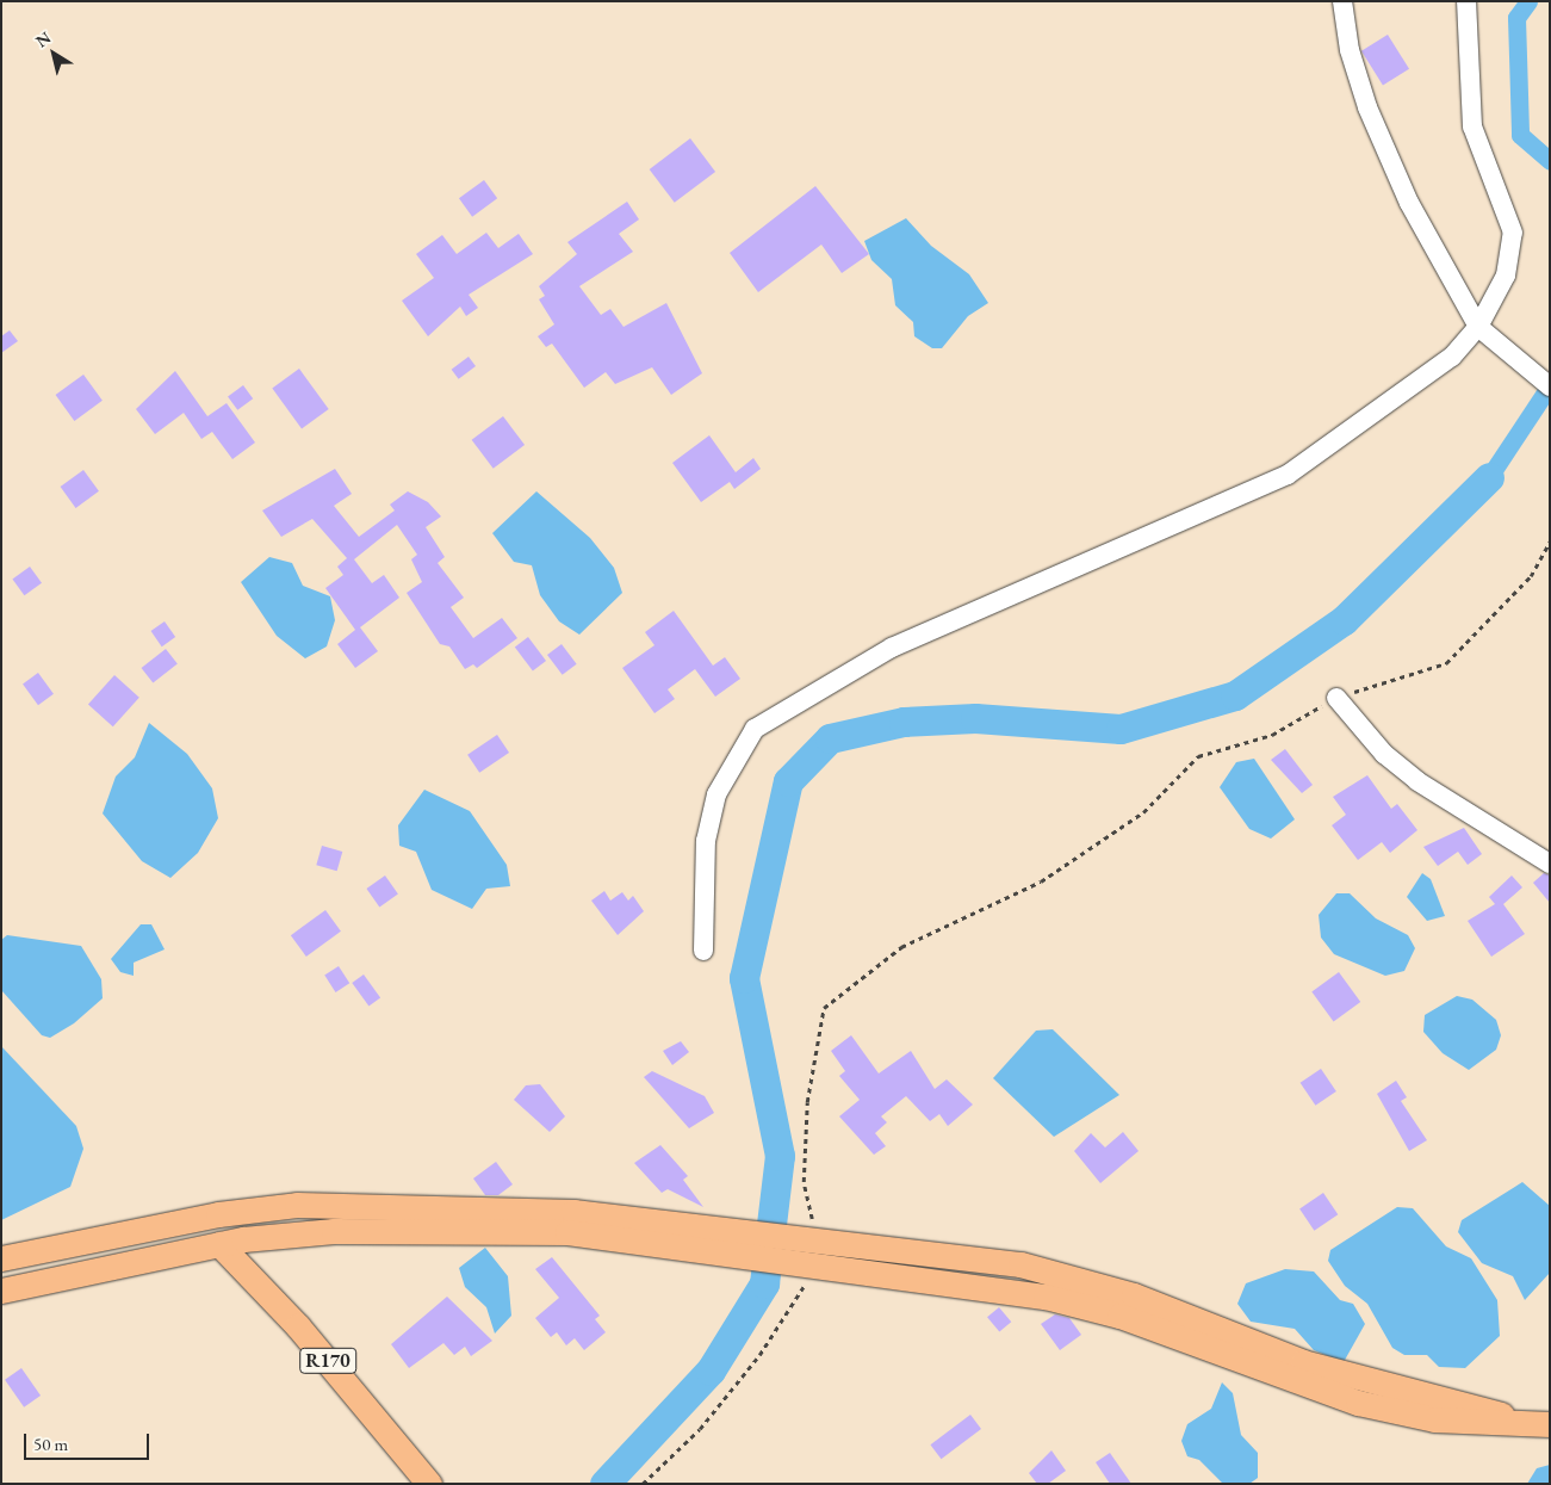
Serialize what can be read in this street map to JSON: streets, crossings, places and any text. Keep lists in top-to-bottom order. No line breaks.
{"streets":{"main road":["R170"]},"scale_bar":"50 m","north":"top left"}
